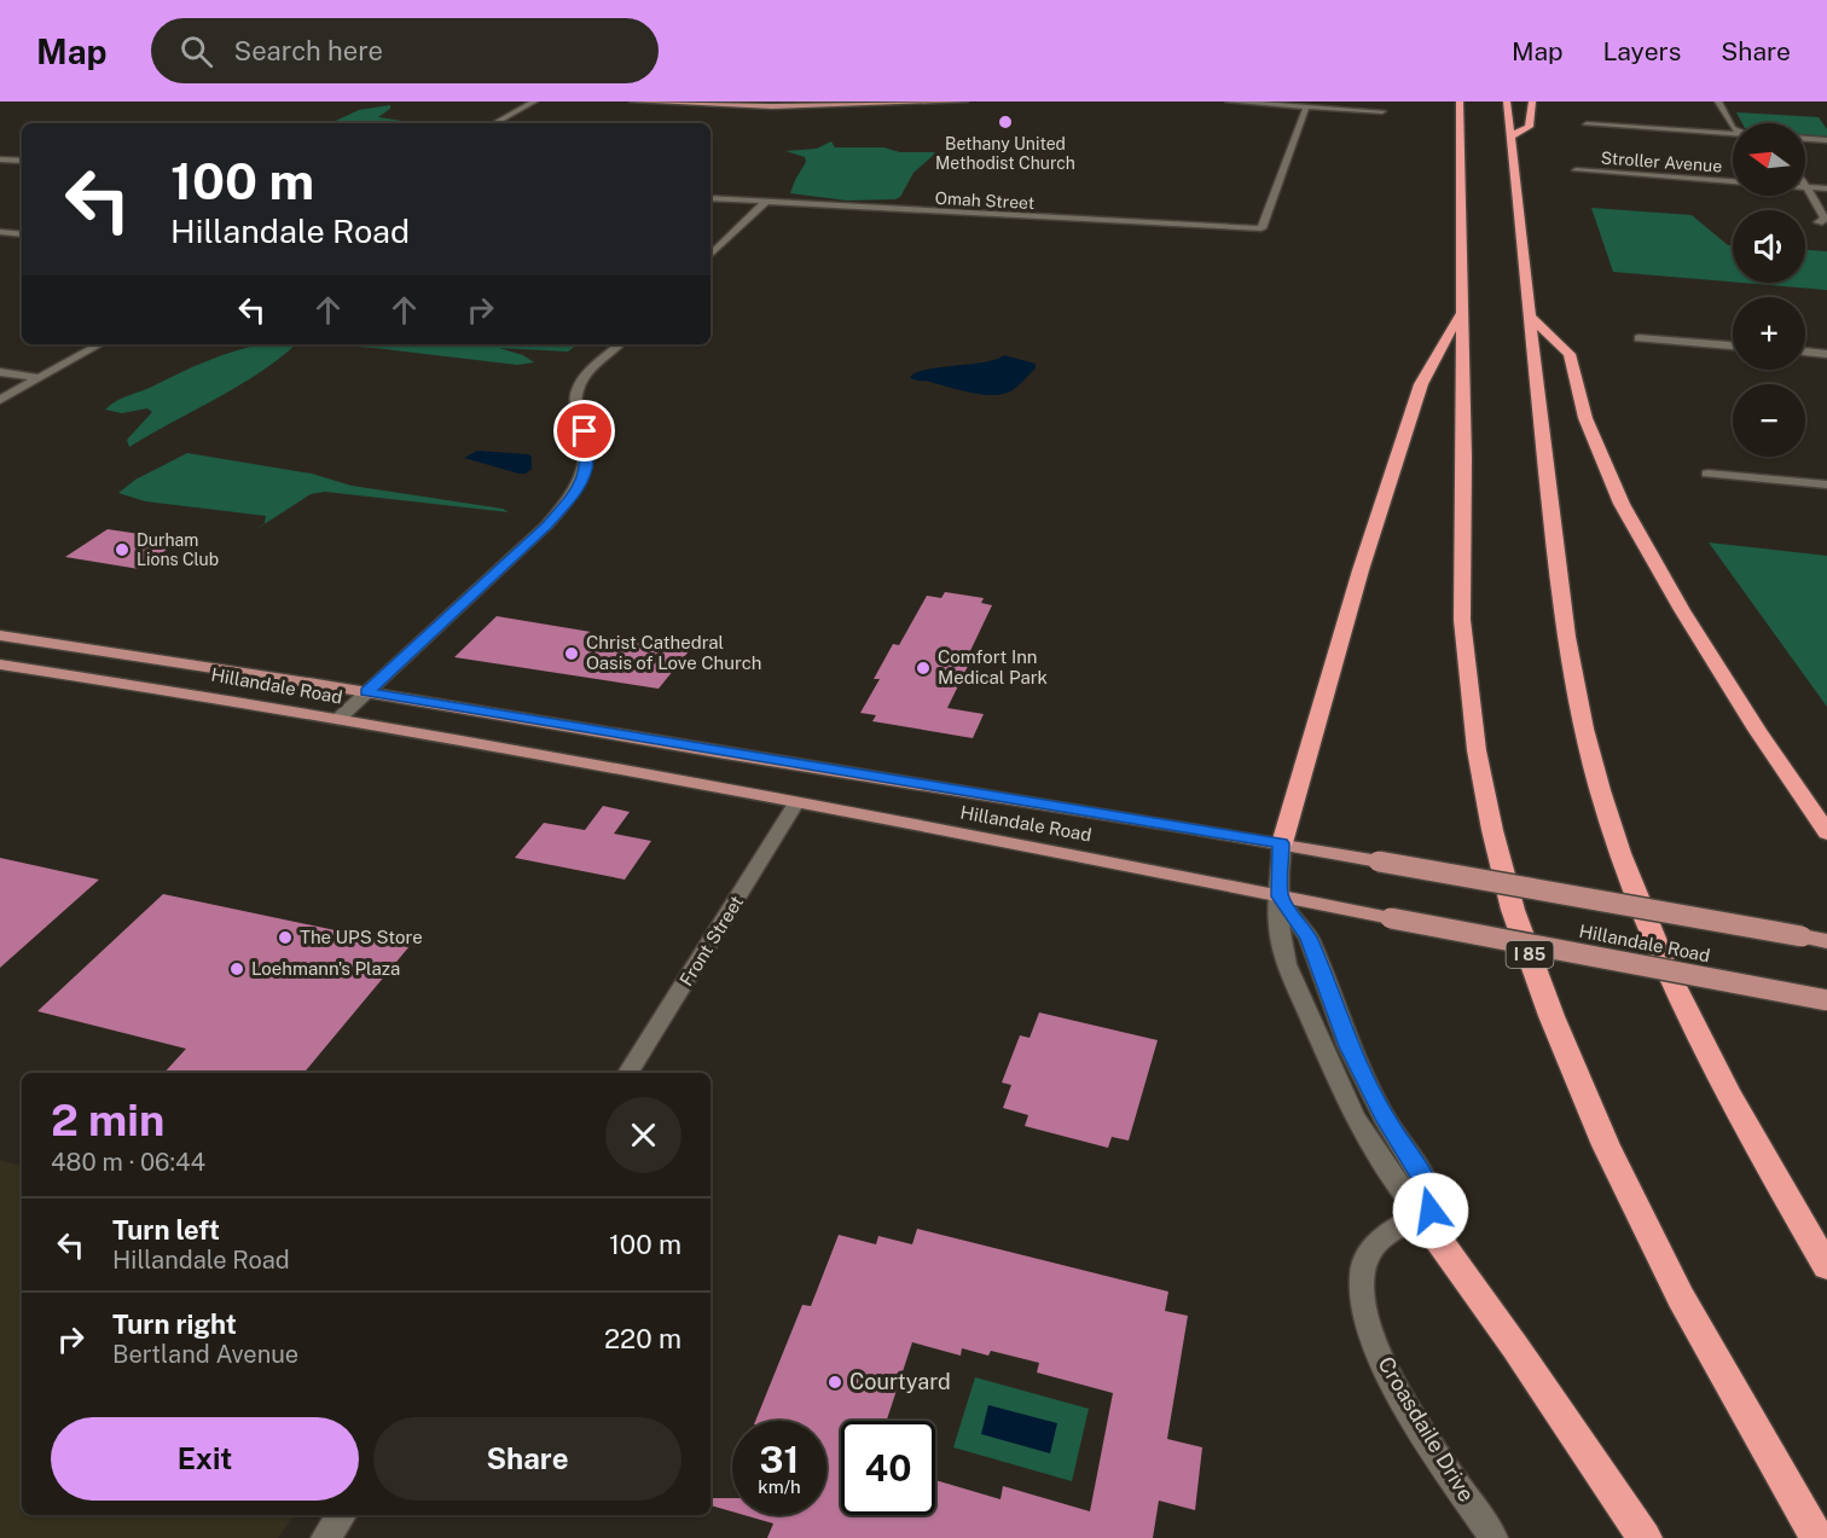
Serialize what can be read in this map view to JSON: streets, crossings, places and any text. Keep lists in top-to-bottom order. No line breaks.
{"streets":{"highway":["I 85"],"main road":["Hillandale Road"],"street":["Stroller Avenue","Omah Street","Front Street","Croasdaile Drive"]},"crossings":[["Hillandale Road","Front Street"]],"places":["Bethany United Methodist Church","Durham Lions Club","Christ Cathedral Oasis of Love Church","Comfort Inn Medical Park","The UPS Store","Loehmann's Plaza","Courtyard"],"north":"left","page":{"header":"Map","search":"Search here","nav":["Map","Layers","Share"],"map_buttons":["+","−"],"turn":["100 m","Hillandale Road"],"heading":["2 min","480 m · 06:44"],"list":[{"name":"Turn left","note":"Hillandale Road","value":"100 m"},{"name":"Turn right","note":"Bertland Avenue","value":"220 m"}],"buttons":["Exit","Share"],"speed":"31 km/h","limit":"40"}}
